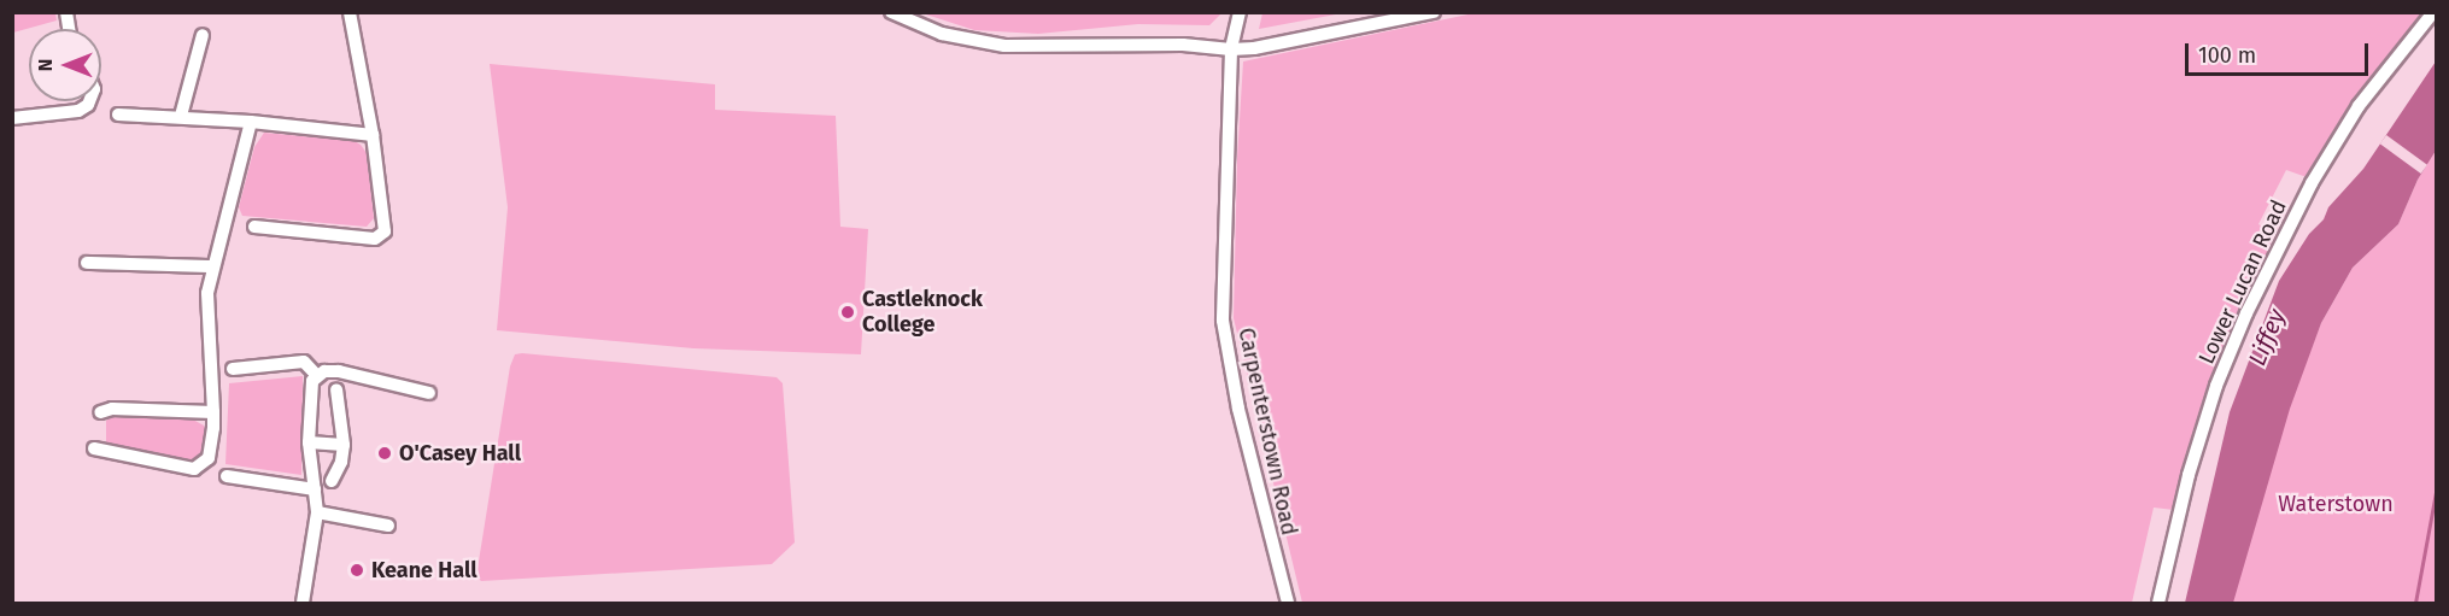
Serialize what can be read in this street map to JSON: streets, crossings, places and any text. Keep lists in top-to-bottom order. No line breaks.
{"streets":{"street":["Lower Lucan Road","Carpenterstown Road"]},"water":["Liffey"],"parks":["Waterstown"],"places":["Castleknock College","O'Casey Hall","Keane Hall"],"scale_bar":"100 m","north":"left"}
